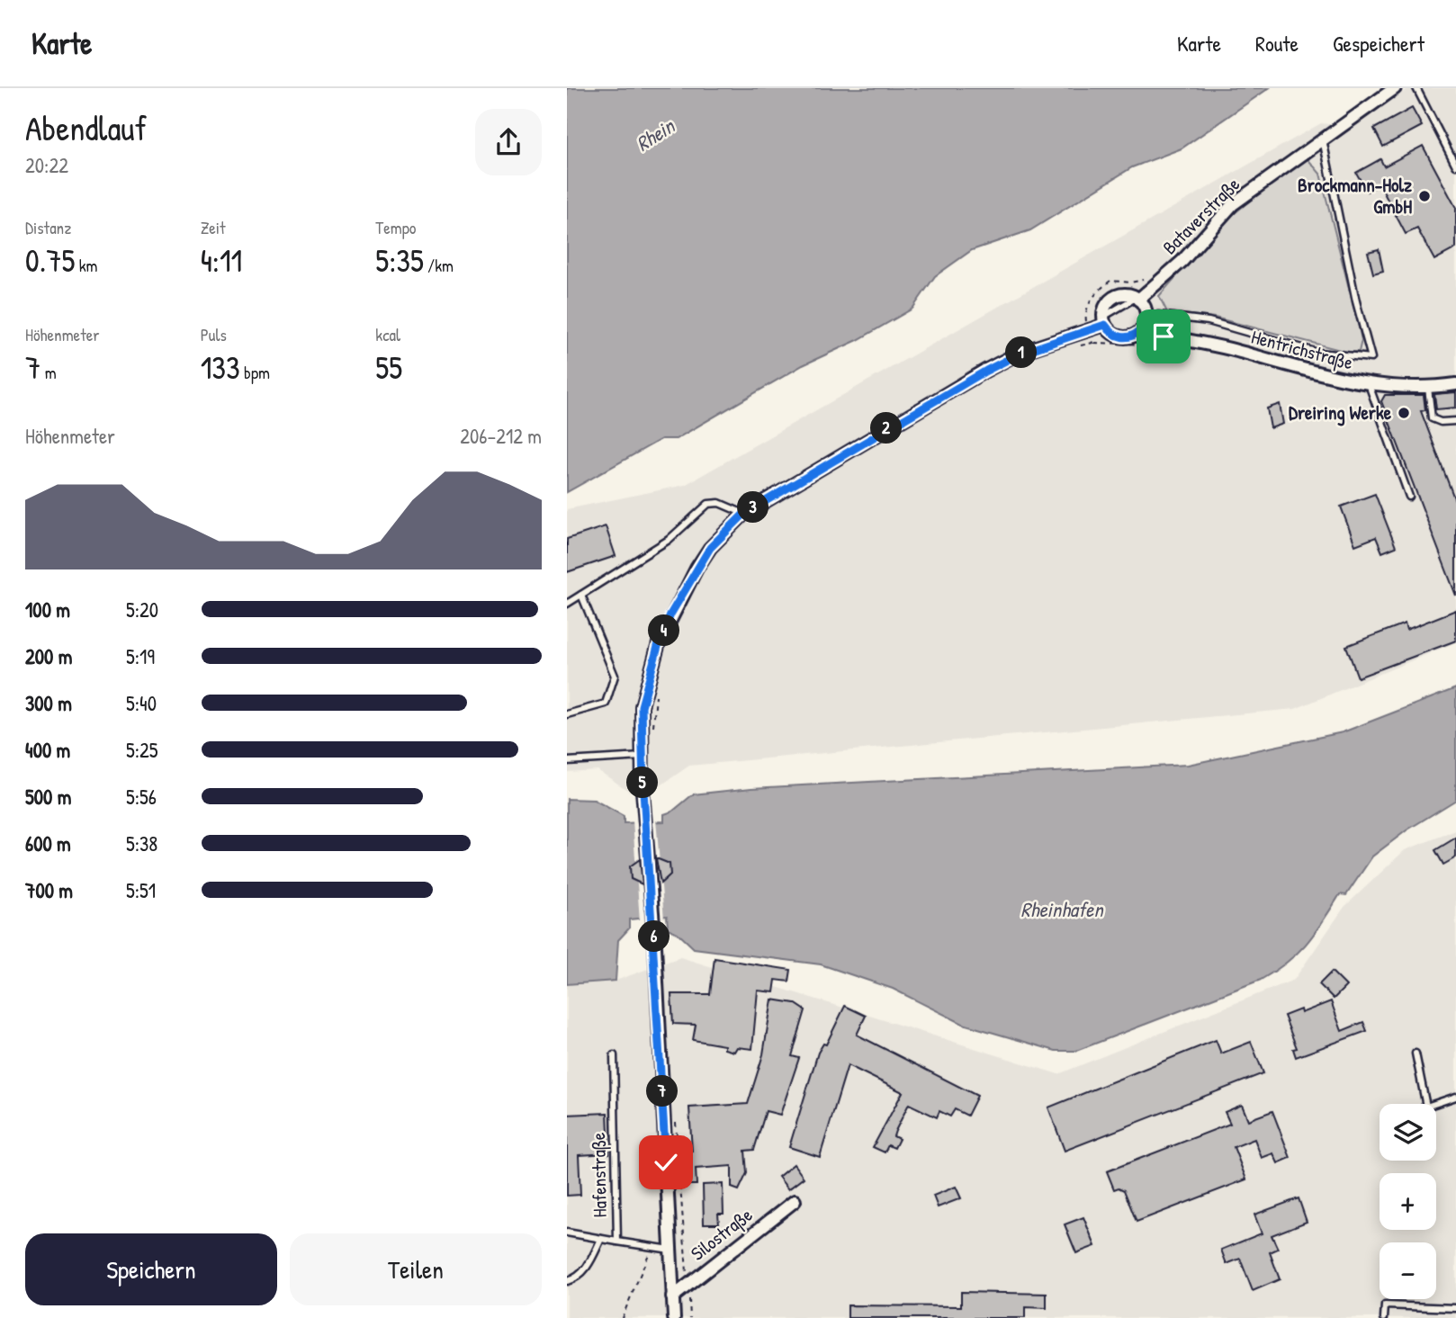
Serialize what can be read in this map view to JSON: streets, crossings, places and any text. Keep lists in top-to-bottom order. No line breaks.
{"streets":{"street":["Bataverstraße","Hentrichstraße","Silostraße"],"lane":["Hafenstraße"]},"crossings":[["Bataverstraße","Hentrichstraße"]],"water":["Rhein","Rheinhafen"],"places":["Brockmann-Holz GmbH","Dreiring Werke"],"page":{"header":"Karte","nav":["Karte","Route","Gespeichert"],"heading":["Abendlauf","20:22"],"stats":[["Distanz","0.75 km"],["Zeit","4:11"],["Tempo","5:35 /km"],["Höhenmeter","7 m"],["Puls","133 bpm"],["kcal","55"]],"pins":["1","2","3","4","5","6","7"],"chart":["Höhenmeter","206–212 m"],"list":[{"name":"100 m","note":"5:20"},{"name":"200 m","note":"5:19"},{"name":"300 m","note":"5:40"},{"name":"400 m","note":"5:25"},{"name":"500 m","note":"5:56"},{"name":"600 m","note":"5:38"},{"name":"700 m","note":"5:51"}],"map_buttons":["+","−"],"buttons":["Speichern","Teilen"]}}
